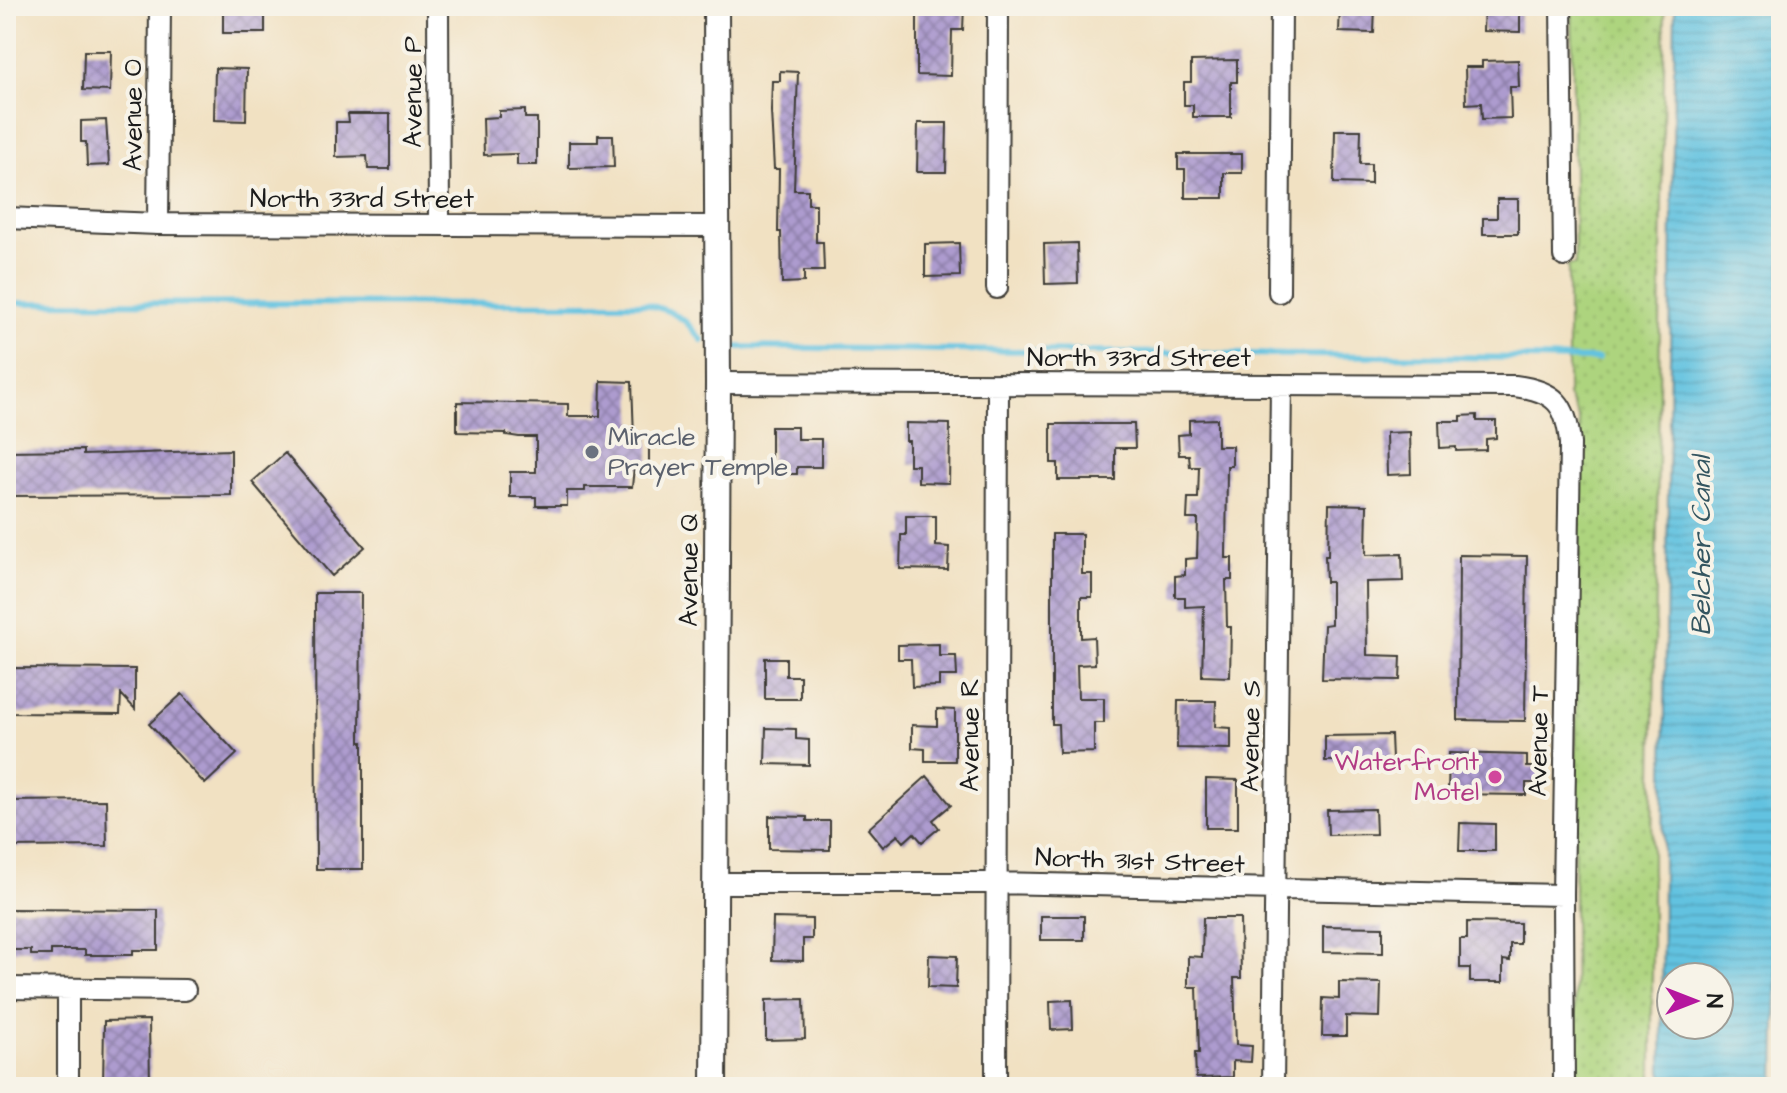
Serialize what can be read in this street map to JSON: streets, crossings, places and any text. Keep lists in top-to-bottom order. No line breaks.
{"streets":{"street":["Avenue P","Avenue O","North 33rd Street","Avenue Q","Avenue R","Avenue S","Avenue T","North 31st Street"]},"crossings":[["Avenue P","North 33rd Street"],["Avenue O","North 33rd Street"],["North 33rd Street","Avenue Q"],["North 33rd Street","Avenue R"],["North 33rd Street","Avenue S"],["North 33rd Street","Avenue T"],["Avenue Q","North 31st Street"],["Avenue R","North 31st Street"],["Avenue S","North 31st Street"],["Avenue T","North 31st Street"]],"water":["Belcher Canal"],"places":["Miracle Prayer Temple","Waterfront Motel"],"north":"right"}
